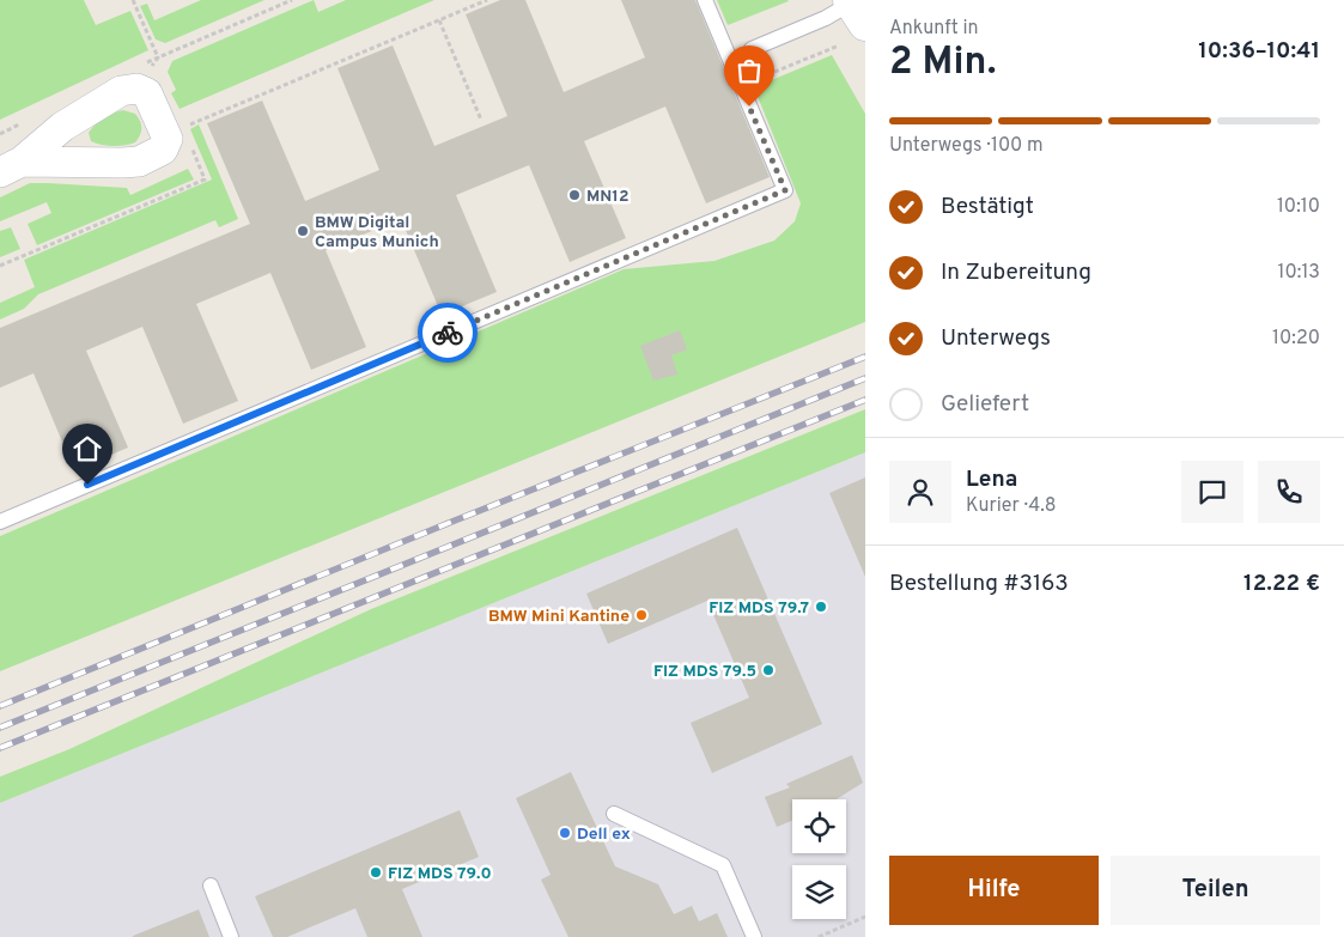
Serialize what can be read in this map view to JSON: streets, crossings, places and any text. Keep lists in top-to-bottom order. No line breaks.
{"places":["MN12","BMW Digital Campus Munich","FIZ MDS 79.7","BMW Mini Kantine","FIZ MDS 79.5","Dell ex","FIZ MDS 79.0"],"page":{"heading":["2 Min.","Ankunft in","10:36–10:41"],"panel":["Lena","Kurier · 4.8","Bestellung #3163","12.22 €"],"bar":"Unterwegs · 100 m","list":[["Bestätigt","10:10"],["In Zubereitung","10:13"],["Unterwegs","10:20"],"Geliefert"],"buttons":["Hilfe","Teilen"]}}
